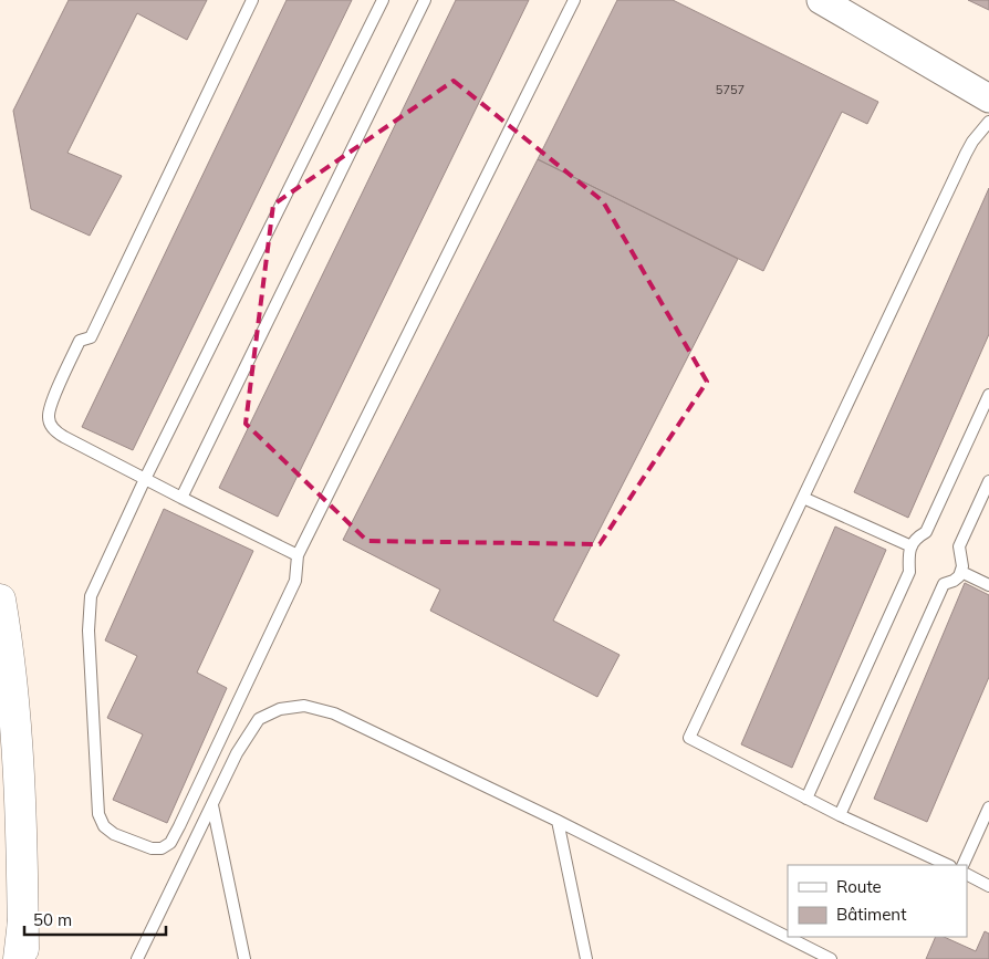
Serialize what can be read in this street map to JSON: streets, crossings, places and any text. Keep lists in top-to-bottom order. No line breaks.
{"house_numbers":["5757"],"legend":["Route","Bâtiment"],"scale_bar":"50 m"}
